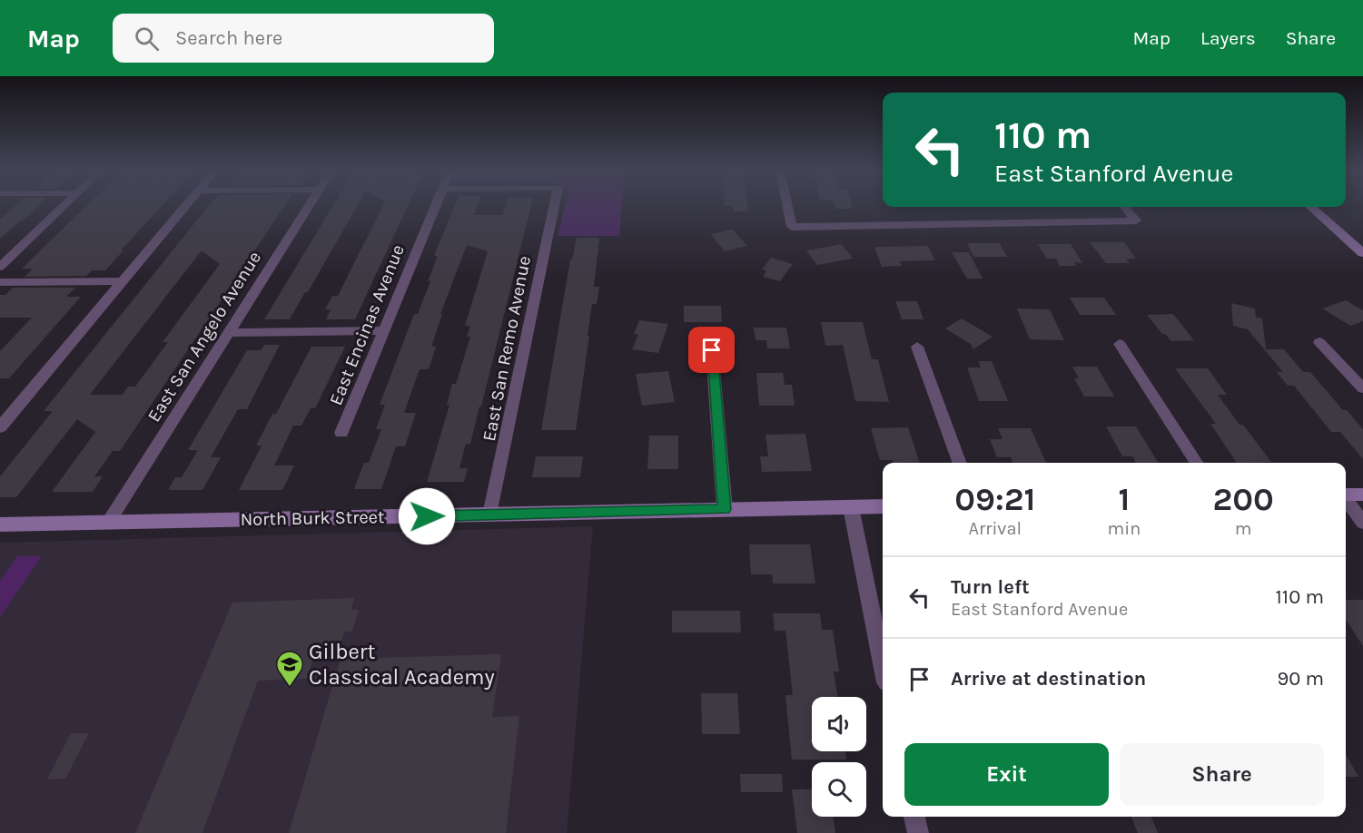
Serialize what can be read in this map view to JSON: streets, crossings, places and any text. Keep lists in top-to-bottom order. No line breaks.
{"streets":{"street":["East Encinas Avenue","East San Angelo Avenue","East San Remo Avenue","North Burk Street"]},"crossings":[["East San Angelo Avenue","North Burk Street"],["East San Remo Avenue","North Burk Street"]],"places":{"school or university":["Gilbert Classical Academy"]},"page":{"header":"Map","search":"Search here","nav":["Map","Layers","Share"],"turn":["110 m","East Stanford Avenue"],"eta":["09:21","Arrival","1","min","200","m"],"list":[{"name":"Turn left","note":"East Stanford Avenue","value":"110 m"},{"name":"Arrive at destination","value":"90 m"}],"buttons":["Exit","Share"]}}
